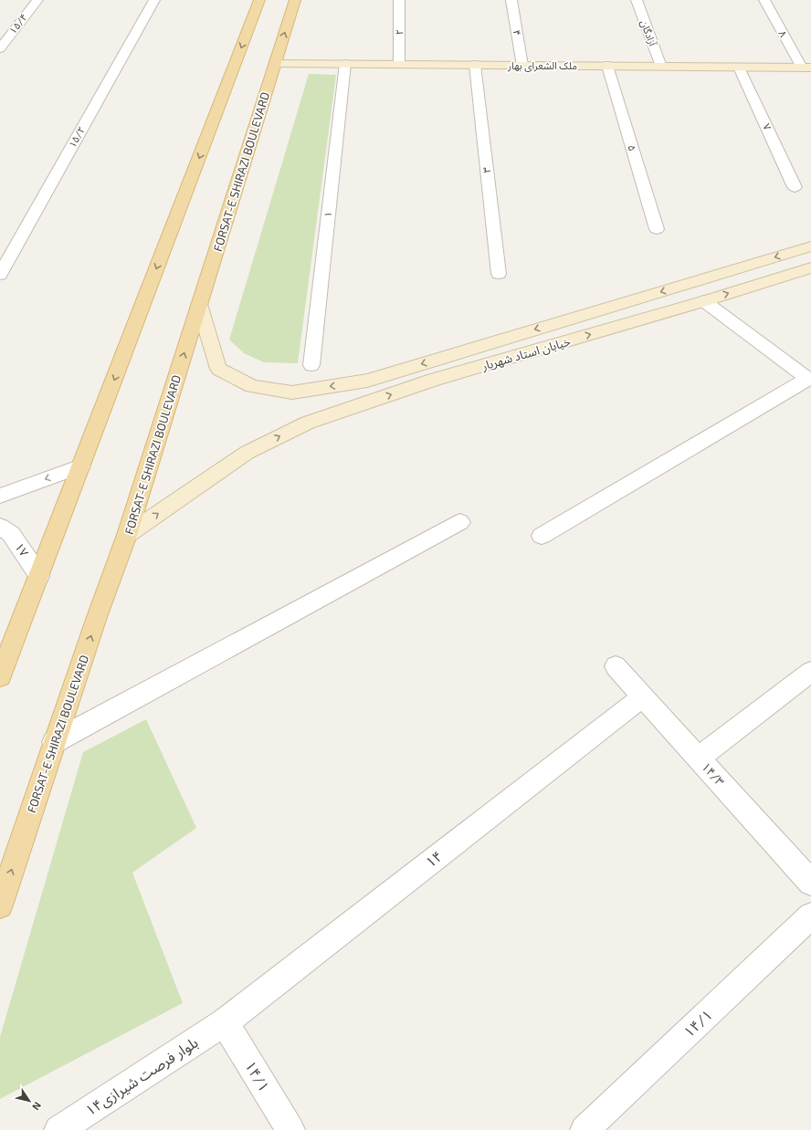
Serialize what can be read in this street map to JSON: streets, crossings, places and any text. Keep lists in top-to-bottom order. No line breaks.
{"streets":{"main road":["FORSAT-E SHIRAZI BOULEVARD"],"street":["۱۵/۴","۲","۴","آزادگان","۸","ملک الشعرای بهار","۷","۱۵/۲","۵","۳","۱","خیابان استاد شهریار","۱۷","۱۴/۳","۱۴","۱۴/۱","بلوار فرصت شیرازی۱۴"]},"crossings":[["۲","ملک الشعرای بهار"],["۴","ملک الشعرای بهار"],["آزادگان","ملک الشعرای بهار"],["۸","ملک الشعرای بهار"],["ملک الشعرای بهار","۷"],["ملک الشعرای بهار","۵"],["ملک الشعرای بهار","۳"],["ملک الشعرای بهار","FORSAT-E SHIRAZI BOULEVARD"],["ملک الشعرای بهار","۱"],["FORSAT-E SHIRAZI BOULEVARD","خیابان استاد شهریار"],["۱۴/۳","۱۴"],["۱۴","۱۴/۱"],["۱۴","بلوار فرصت شیرازی۱۴"],["۱۴/۱","بلوار فرصت شیرازی۱۴"]],"north":"bottom right"}
